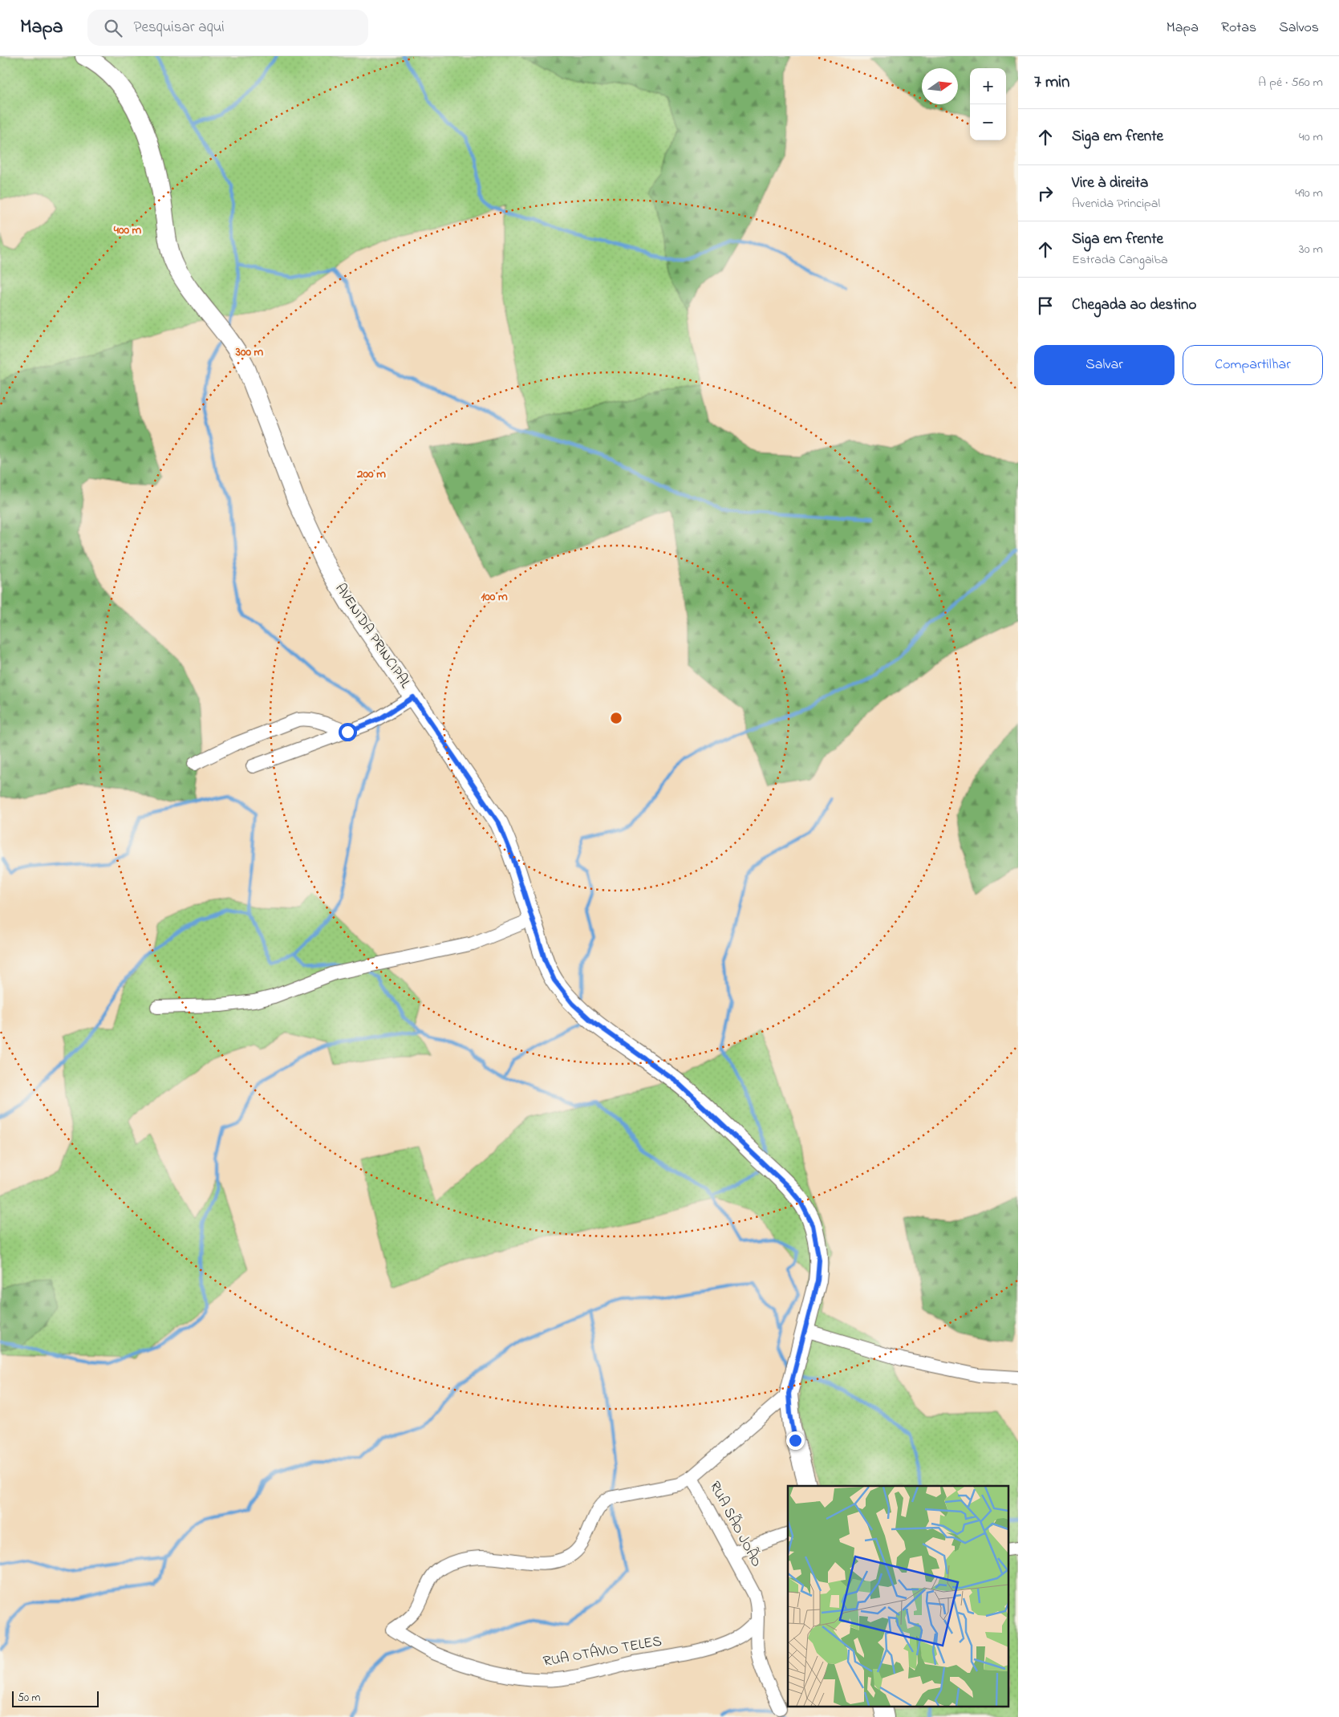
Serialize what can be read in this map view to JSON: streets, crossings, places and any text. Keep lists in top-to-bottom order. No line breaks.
{"streets":{"street":["AVENIDA PRINCIPAL","RUA SÃO JOÃO","RUA OTÁVIO TELES"]},"crossings":[["AVENIDA PRINCIPAL","RUA SÃO JOÃO"],["RUA SÃO JOÃO","RUA OTÁVIO TELES"]],"scale_bar":"50 m","north":"right","page":{"header":"Mapa","search":"Pesquisar aqui","nav":["Mapa","Rotas","Salvos"],"heading":["7 min","A pé · 560 m"],"map_buttons":["+","−"],"list":[["Siga em frente","40 m"],["Vire à direita","Avenida Principal","490 m"],["Siga em frente","Estrada Cangaiba","30 m"],"Chegada ao destino"],"buttons":["Salvar","Compartilhar"],"scale":"50 m"},"rings":["400 m","300 m","200 m","100 m"]}
